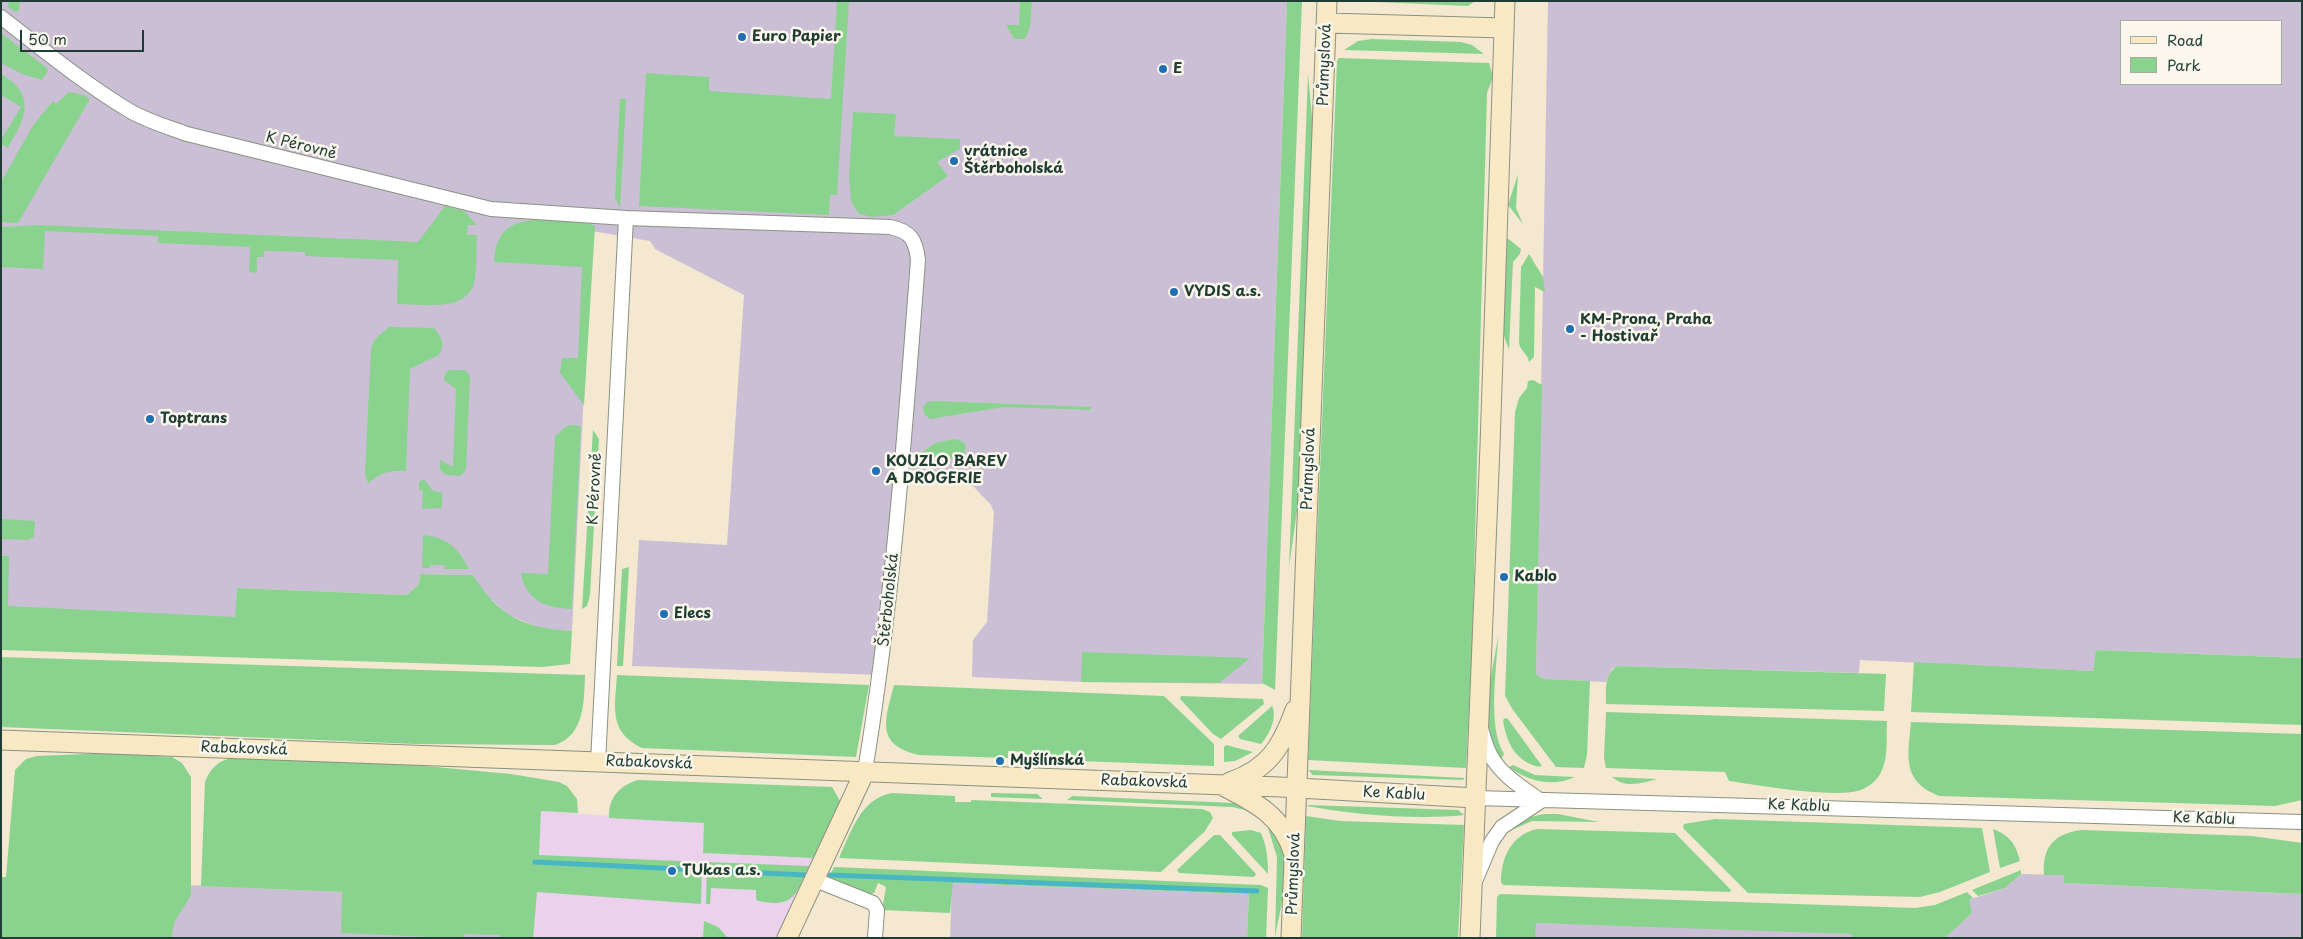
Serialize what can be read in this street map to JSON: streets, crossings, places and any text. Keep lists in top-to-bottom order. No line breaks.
{"streets":{"main road":["Průmyslová","Štěrboholská","Rabakovská","Ke Kablu"],"street":["K Pérovně"]},"crossings":[["Průmyslová","Rabakovská"],["Průmyslová","Ke Kablu"],["K Pérovně","Štěrboholská"],["K Pérovně","Rabakovská"],["Štěrboholská","Rabakovská"],["Rabakovská","Ke Kablu"]],"places":["Euro Papier","E","vrátnice Štěrboholská","VYDIS a.s.","KM-Prona, Praha - Hostivař","Toptrans","KOUZLO BAREV A DROGERIE","Kablo","Elecs","Myšlínská","TUkas a.s."],"legend":["Road","Park"],"scale_bar":"50 m"}
